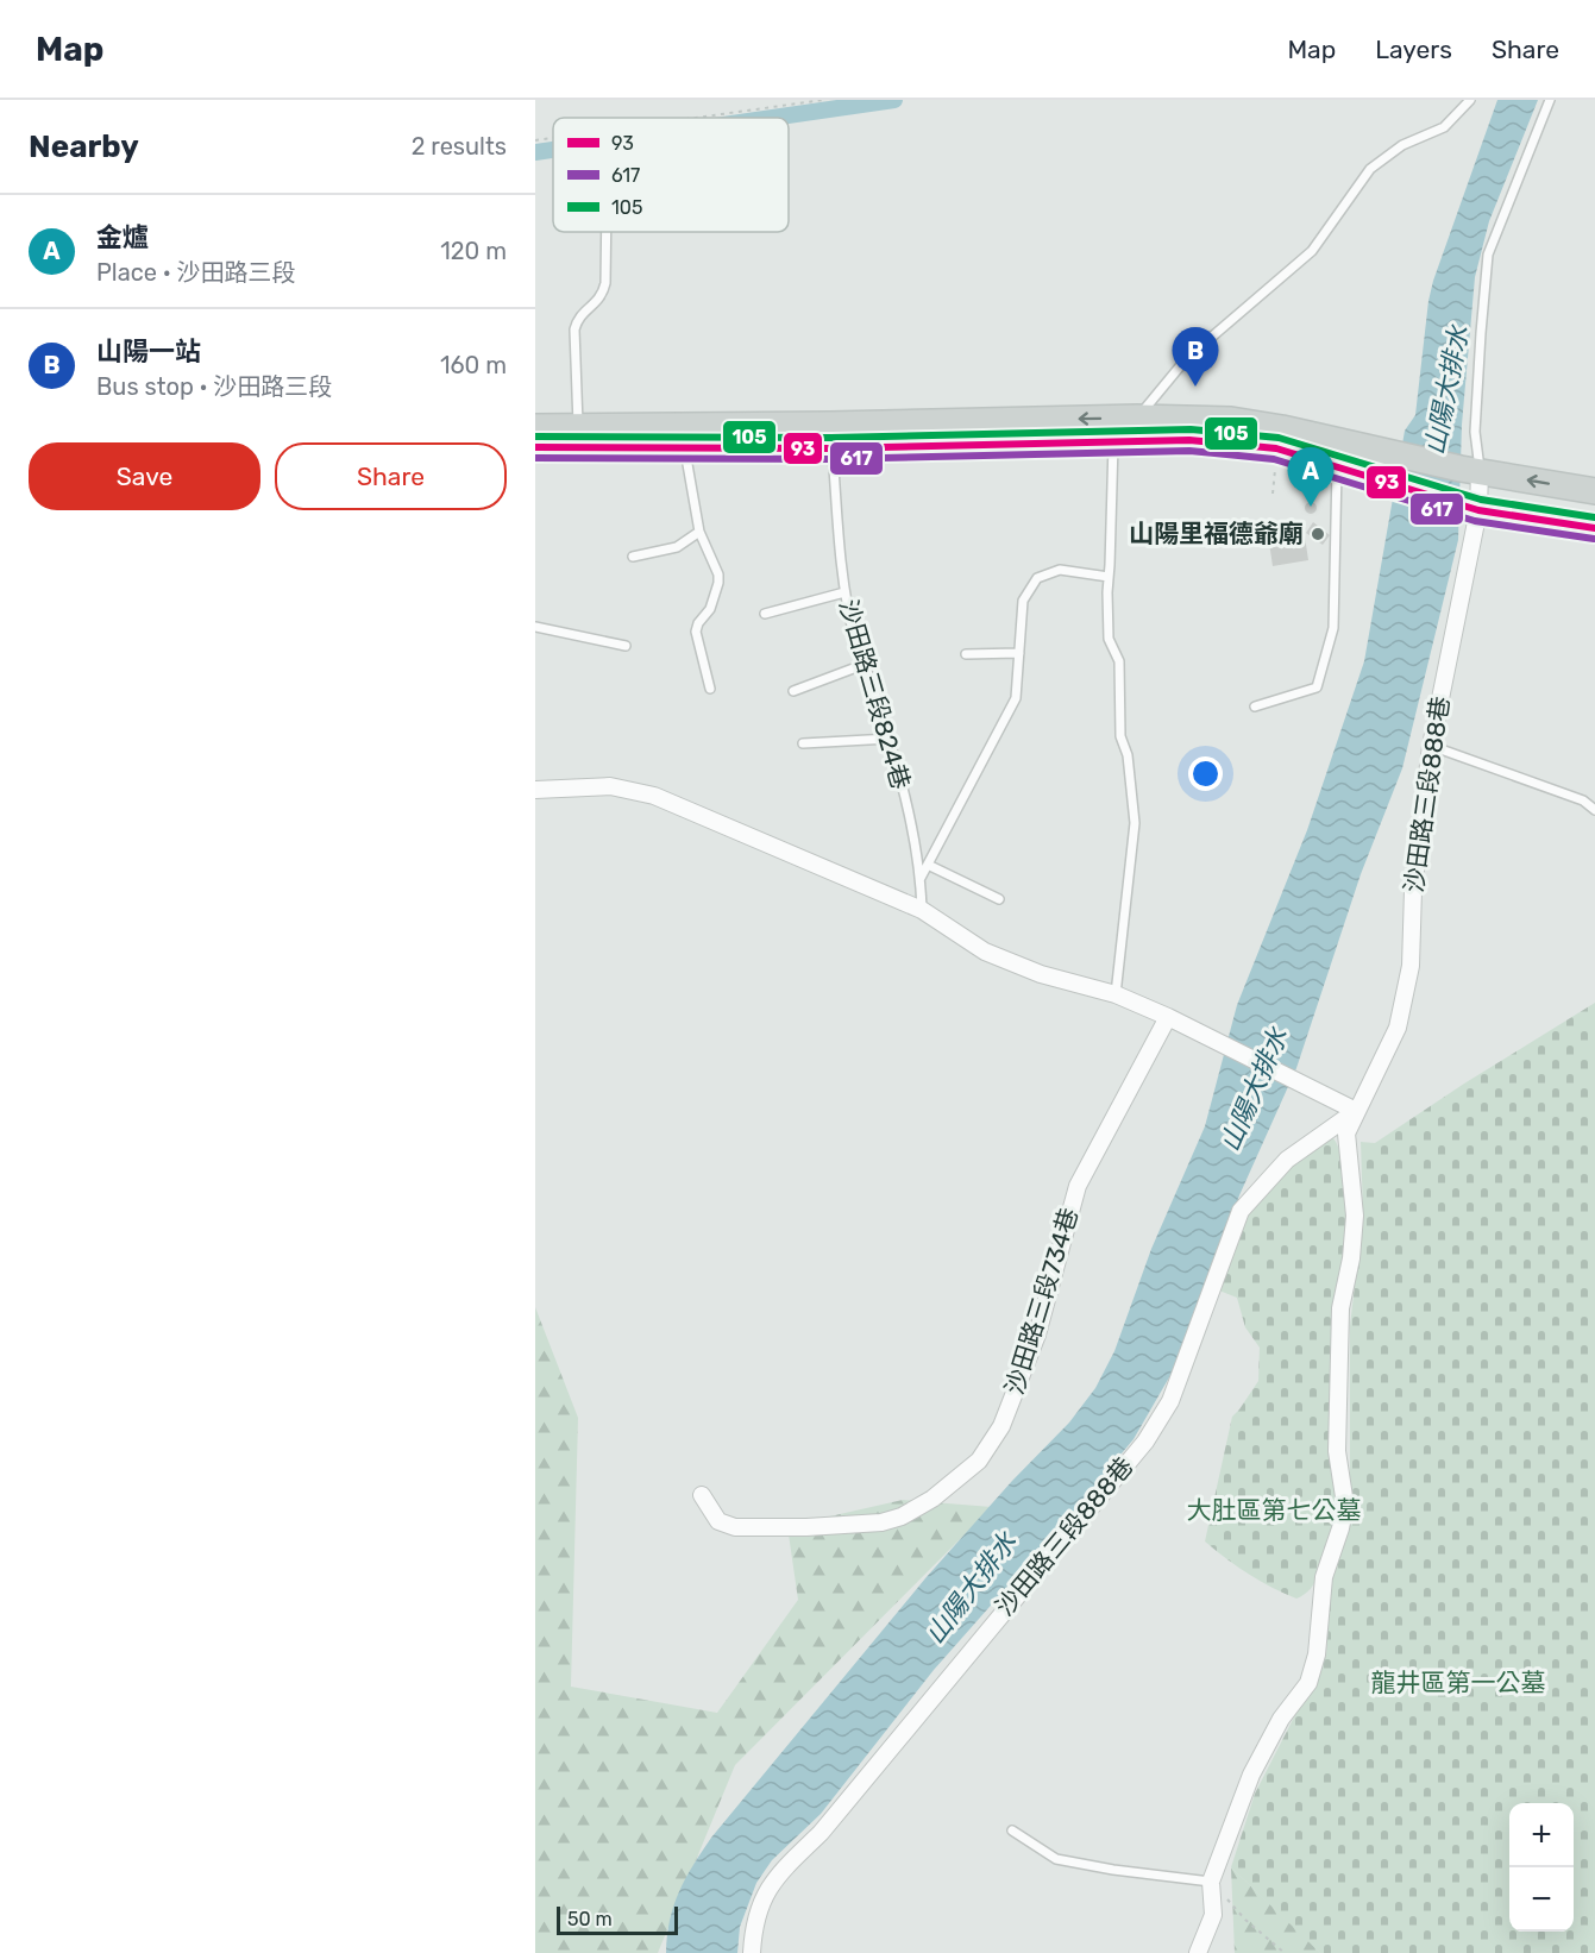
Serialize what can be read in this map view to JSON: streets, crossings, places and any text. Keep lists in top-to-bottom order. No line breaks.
{"streets":{"street":["沙田路三段888巷","沙田路三段734巷"],"lane":["沙田路三段824巷"]},"water":["山陽大排水"],"parks":["大肚區第七公墓","龍井區第一公墓"],"places":["山陽里福德爺廟"],"lines":["transit line 105","transit line 93","transit line 617"],"legend":["93","617","105"],"scale_bar":"50 m","page":{"header":"Map","nav":["Map","Layers","Share"],"heading":["Nearby","2 results"],"list":[{"mark":"A","name":"金爐","note":"Place · 沙田路三段","value":"120 m"},{"mark":"B","name":"山陽一站","note":"Bus stop · 沙田路三段","value":"160 m"}],"pins":["B","A"],"buttons":["Save","Share"],"map_buttons":["+","−"],"scale":"50 m"}}
